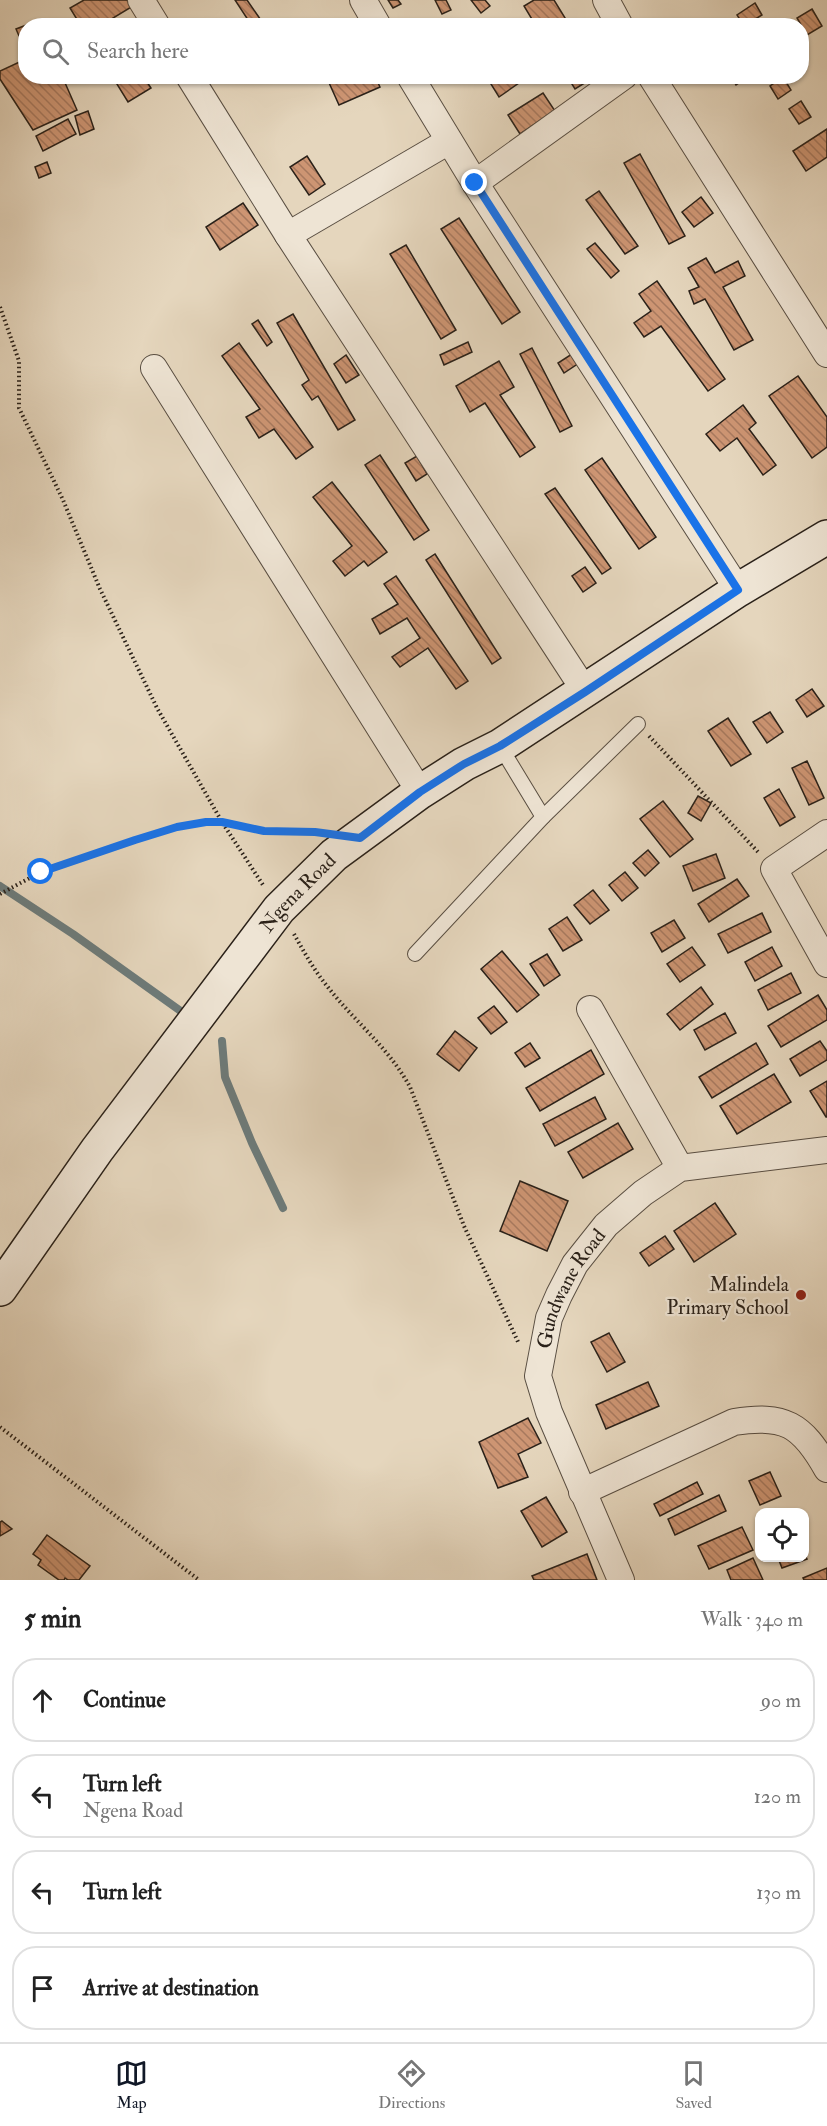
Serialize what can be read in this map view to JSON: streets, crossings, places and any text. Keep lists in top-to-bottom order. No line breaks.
{"streets":{"street":["Ngena Road","Gundwane Road"]},"places":["Malindela Primary School"],"page":{"search":"Search here","heading":["5 min","Walk · 340 m"],"list":[["Continue","90 m"],["Turn left","Ngena Road","120 m"],["Turn left","130 m"],"Arrive at destination"],"nav":["Map","Directions","Saved"]}}
